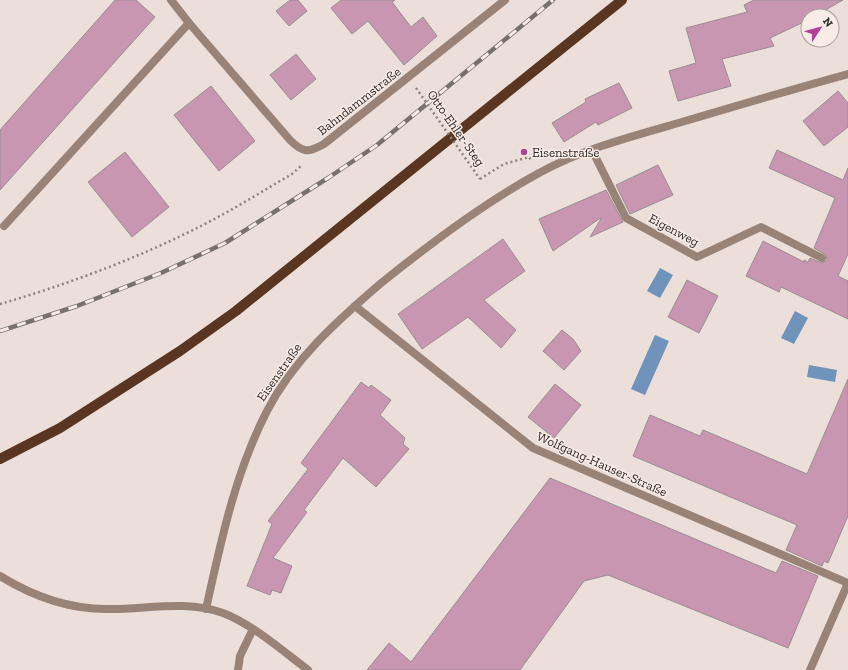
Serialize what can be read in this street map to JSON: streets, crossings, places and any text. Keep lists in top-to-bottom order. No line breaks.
{"streets":{"street":["Bahndammstraße","Eigenweg","Eisenstraße","Wolfgang-Hauser-Straße"],"path":["Otto-Ehler-Steg"]},"crossings":[["Otto-Ehler-Steg","Eisenstraße"],["Eigenweg","Eisenstraße"],["Eisenstraße","Wolfgang-Hauser-Straße"]],"places":["Eisenstraße"],"north":"top right"}
